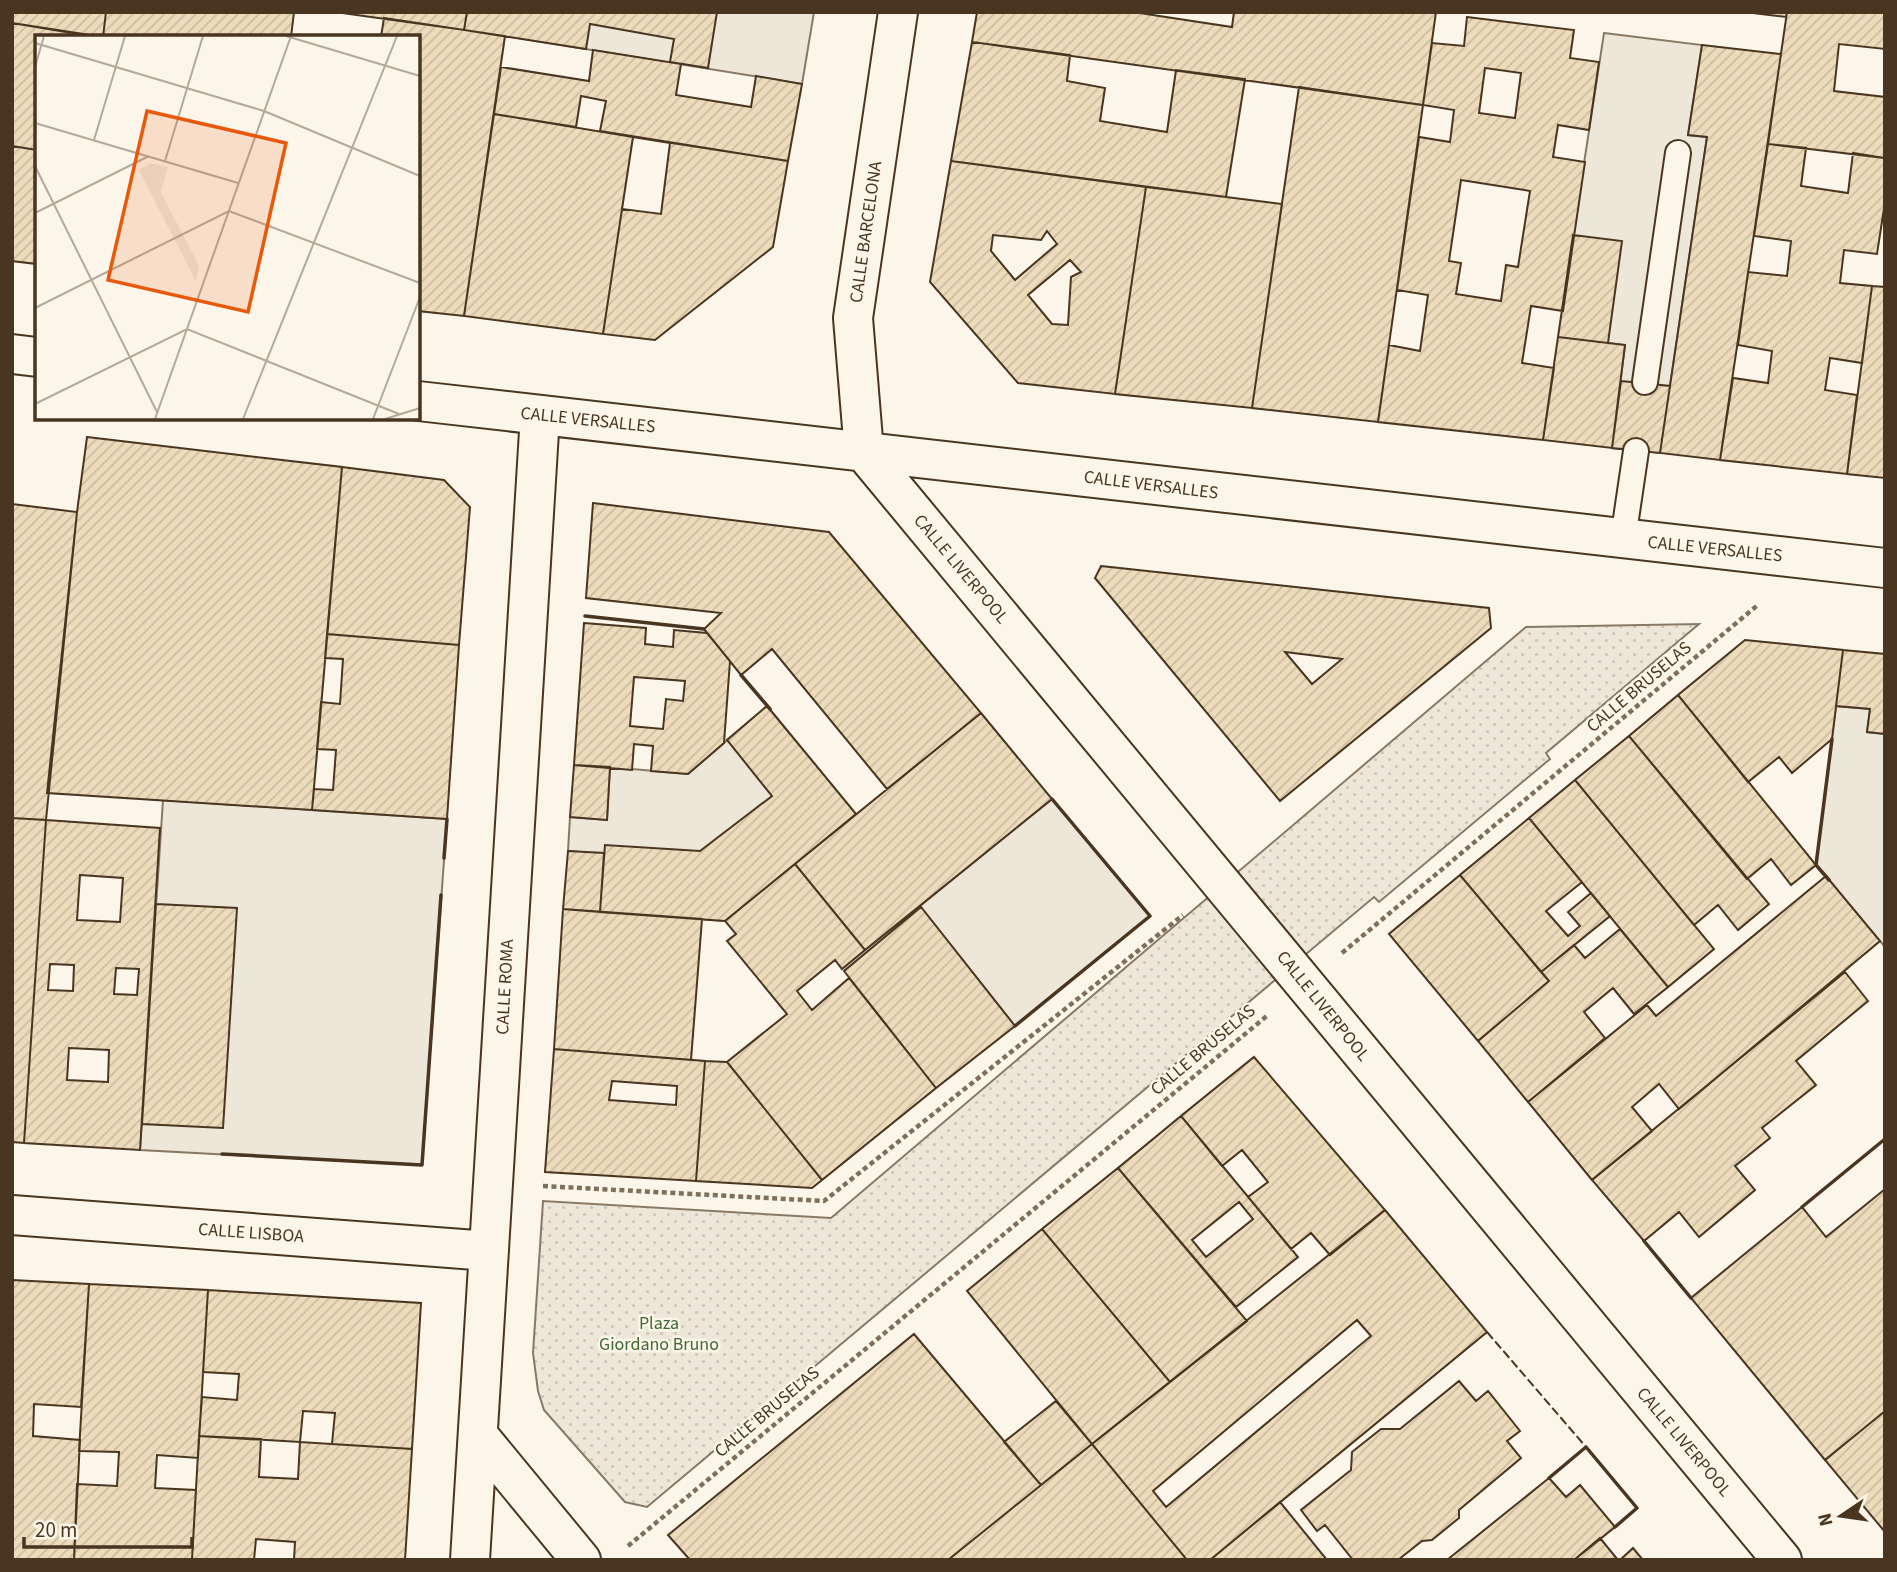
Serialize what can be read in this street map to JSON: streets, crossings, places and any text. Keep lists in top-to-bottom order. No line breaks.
{"streets":{"street":["CALLE BARCELONA","CALLE VERSALLES","CALLE LIVERPOOL","CALLE ROMA","CALLE LISBOA"],"path":["CALLE BRUSELAS"]},"crossings":[["CALLE BARCELONA","CALLE VERSALLES"],["CALLE BARCELONA","CALLE LIVERPOOL"],["CALLE VERSALLES","CALLE LIVERPOOL"],["CALLE VERSALLES","CALLE BRUSELAS"],["CALLE VERSALLES","CALLE ROMA"],["CALLE LIVERPOOL","CALLE BRUSELAS"],["CALLE ROMA","CALLE LISBOA"]],"parks":["Plaza Giordano Bruno"],"scale_bar":"20 m","north":"left"}
